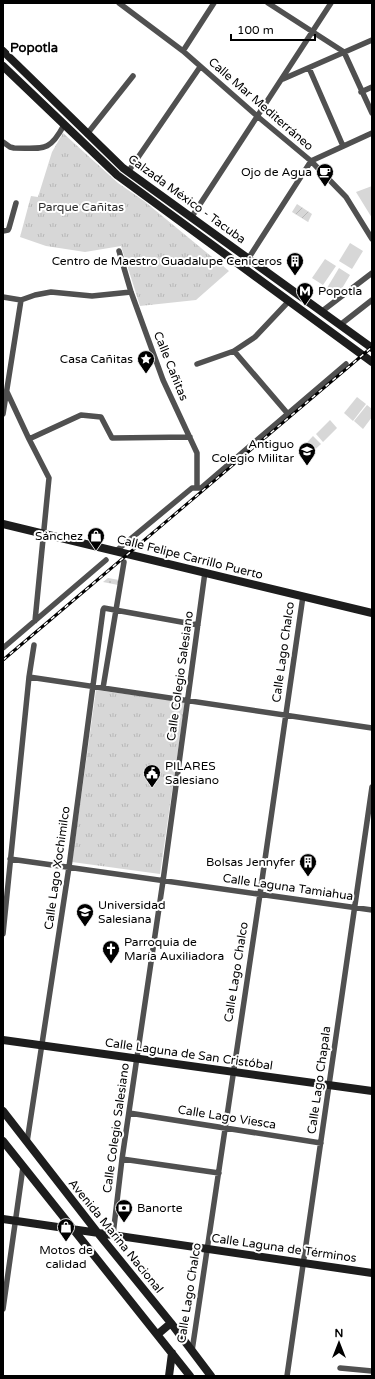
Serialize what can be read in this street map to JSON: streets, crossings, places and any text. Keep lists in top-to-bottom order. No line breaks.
{"streets":{"main road":["Calzada México - Tacuba","Calle Felipe Carrillo Puerto","Calle Lago Chalco","Calle Laguna de San Cristóbal","Avenida Marina Nacional","Calle Laguna de Términos"],"street":["Calle Mar Mediterráneo","Calle Cañitas","Calle Colegio Salesiano","Calle Lago Xochimilco","Calle Laguna Tamiahua","Calle Lago Chapala","Calle Lago Viesca"]},"crossings":[["Calle Felipe Carrillo Puerto","Calle Lago Chalco"],["Calle Felipe Carrillo Puerto","Calle Colegio Salesiano"],["Calle Lago Chalco","Calle Laguna Tamiahua"],["Calle Lago Chalco","Calle Laguna de San Cristóbal"],["Calle Lago Chalco","Calle Lago Viesca"],["Calle Lago Chalco","Avenida Marina Nacional"],["Calle Lago Chalco","Calle Laguna de Términos"],["Calle Colegio Salesiano","Calle Laguna Tamiahua"],["Calle Colegio Salesiano","Calle Laguna de San Cristóbal"],["Calle Colegio Salesiano","Calle Lago Viesca"],["Calle Colegio Salesiano","Calle Laguna de Términos"],["Calle Lago Xochimilco","Calle Laguna Tamiahua"],["Calle Lago Xochimilco","Calle Laguna de San Cristóbal"],["Calle Lago Xochimilco","Avenida Marina Nacional"],["Calle Laguna Tamiahua","Calle Lago Chapala"],["Calle Laguna de San Cristóbal","Calle Lago Chapala"],["Calle Lago Chapala","Calle Lago Viesca"],["Calle Lago Chapala","Calle Laguna de Términos"],["Avenida Marina Nacional","Calle Laguna de Términos"]],"districts":["Popotla"],"parks":["Parque Cañitas"],"places":{"cafe":["Ojo de Agua"],"building":["Centro de Maestro Guadalupe Ceniceros","Bolsas Jennyfer"],"metro station":["Popotla"],"place":["Casa Cañitas"],"school or university":["Antiguo Colegio Militar","Universidad Salesiana"],"shop":["Sánchez","Motos de calidad"],"public building":["PILARES Salesiano"],"church":["Parroquia de María Auxiliadora"],"bank":["Banorte"]},"scale_bar":"100 m","north":"top"}
